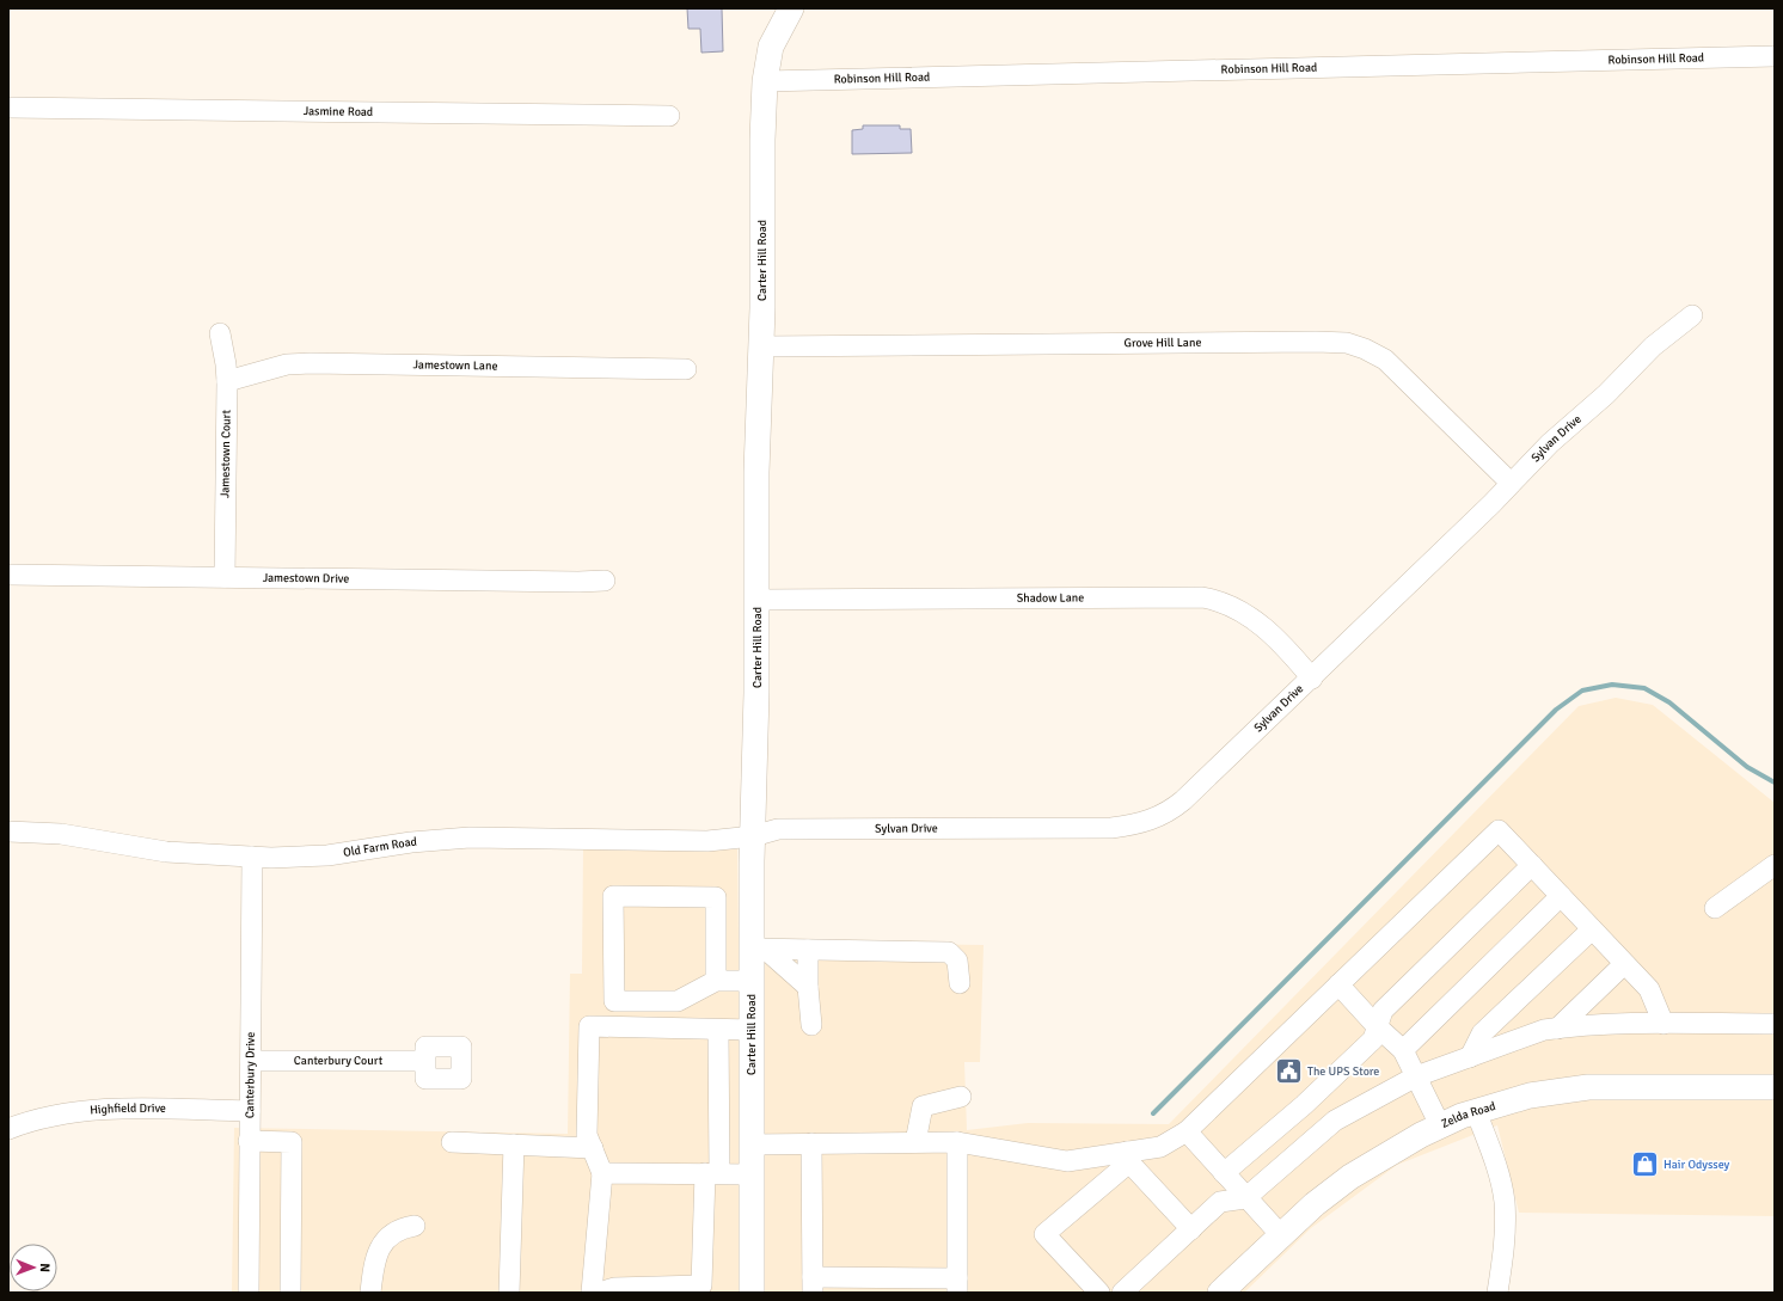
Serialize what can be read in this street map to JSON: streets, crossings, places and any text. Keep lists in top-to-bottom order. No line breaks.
{"streets":{"main road":["Carter Hill Road","Zelda Road"],"street":["Robinson Hill Road","Jasmine Road","Grove Hill Lane","Jamestown Lane","Sylvan Drive","Jamestown Court","Jamestown Drive","Shadow Lane","Old Farm Road","Canterbury Court","Canterbury Drive","Highfield Drive"]},"crossings":[["Robinson Hill Road","Carter Hill Road"],["Carter Hill Road","Grove Hill Lane"],["Carter Hill Road","Sylvan Drive"],["Carter Hill Road","Shadow Lane"],["Carter Hill Road","Old Farm Road"],["Grove Hill Lane","Sylvan Drive"],["Jamestown Lane","Jamestown Court"],["Sylvan Drive","Shadow Lane"],["Sylvan Drive","Old Farm Road"],["Jamestown Court","Jamestown Drive"],["Old Farm Road","Canterbury Drive"],["Canterbury Court","Canterbury Drive"],["Canterbury Drive","Highfield Drive"]],"places":{"public building":["The UPS Store"],"shop":["Hair Odyssey"]},"north":"right"}
